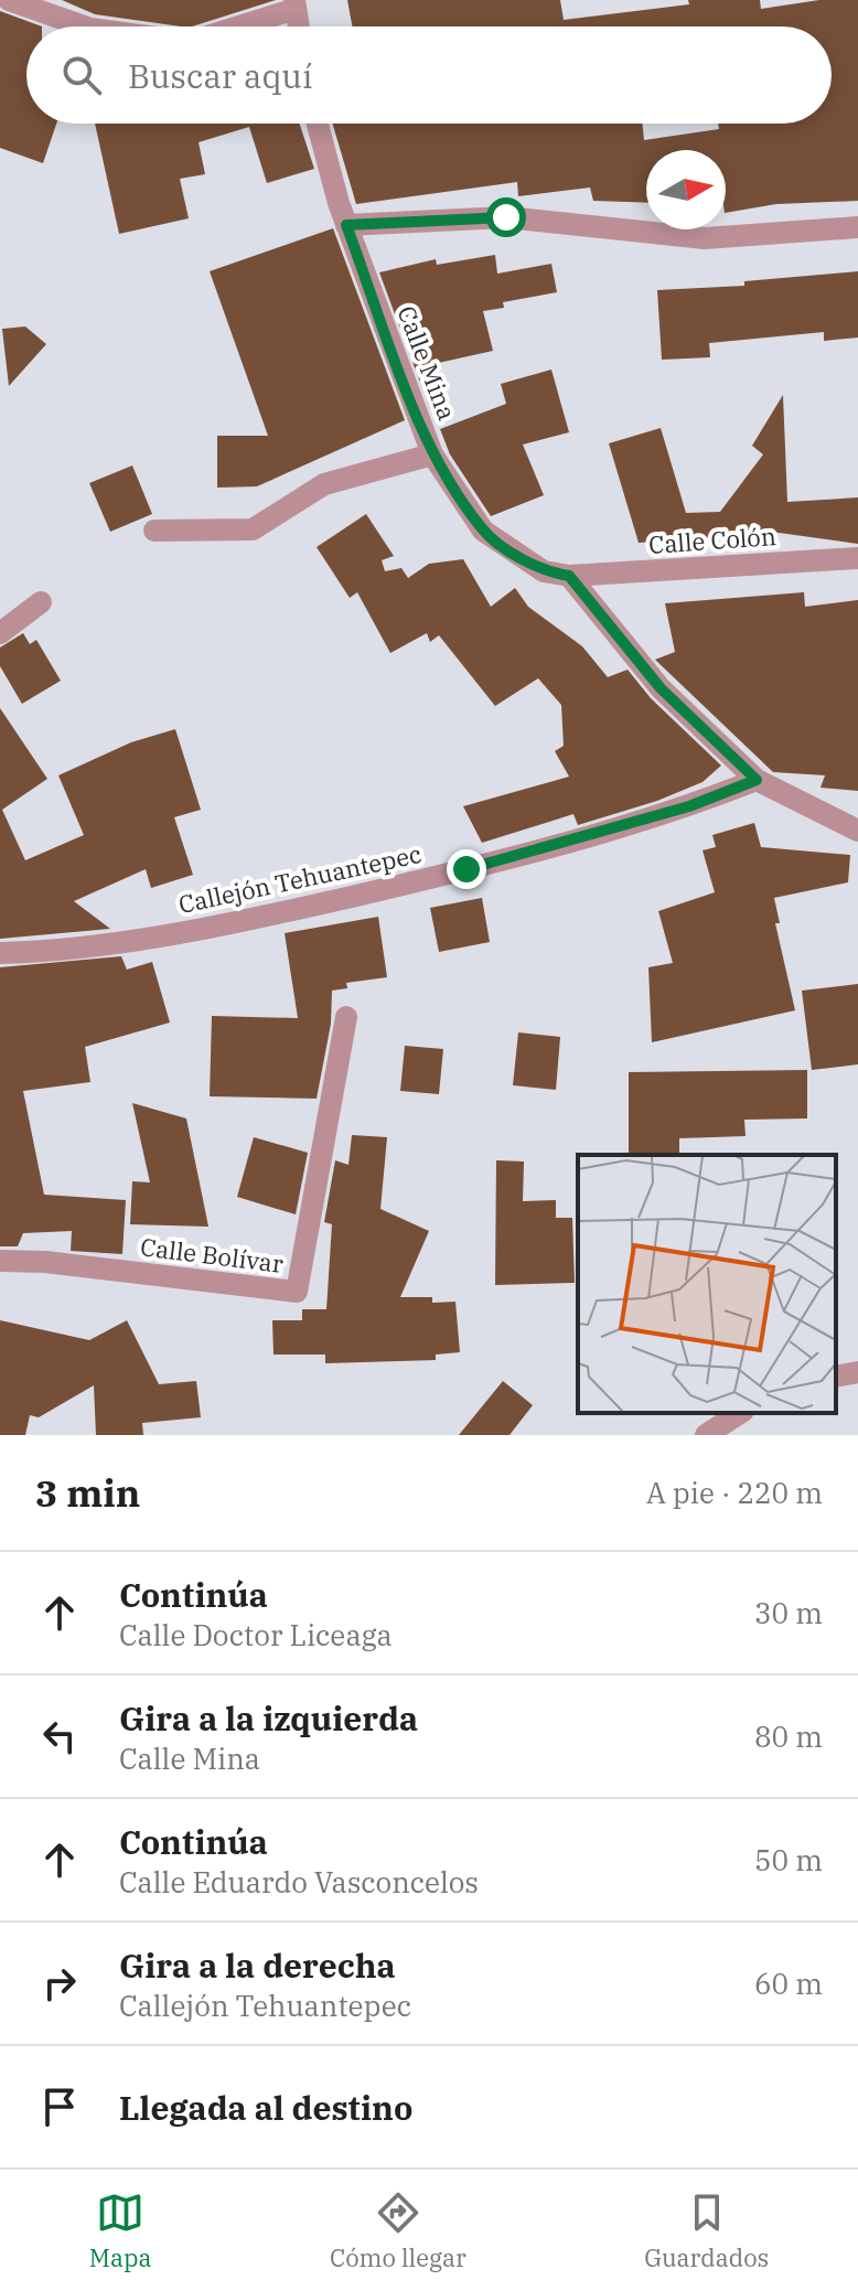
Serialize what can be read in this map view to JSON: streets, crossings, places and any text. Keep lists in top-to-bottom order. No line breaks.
{"streets":{"street":["Calle Mina","Calle Colón","Callejón Tehuantepec","Calle Bolívar"]},"crossings":[["Calle Mina","Calle Colón"]],"north":"right","page":{"search":"Buscar aquí","heading":["3 min","A pie · 220 m"],"list":[["Continúa","Calle Doctor Liceaga","30 m"],["Gira a la izquierda","Calle Mina","80 m"],["Continúa","Calle Eduardo Vasconcelos","50 m"],["Gira a la derecha","Callejón Tehuantepec","60 m"],"Llegada al destino"],"nav":["Mapa","Cómo llegar","Guardados"]}}
